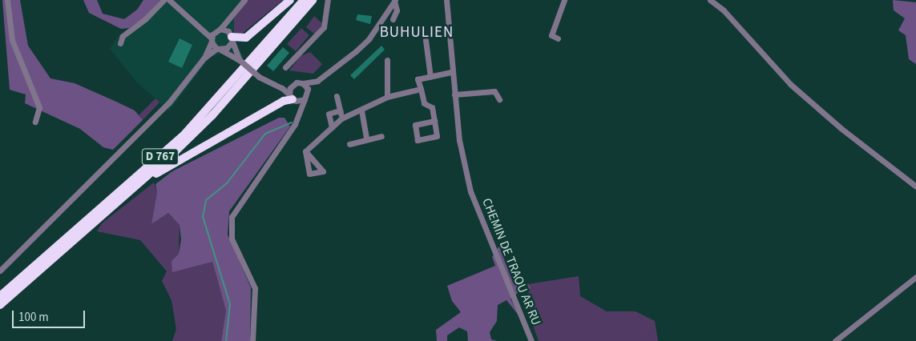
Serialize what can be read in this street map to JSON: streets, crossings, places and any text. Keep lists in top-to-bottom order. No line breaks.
{"streets":{"highway":["D 767"],"street":["CHEMIN DE TRAOU AR RU"]},"districts":["BUHULIEN"],"scale_bar":"100 m"}
